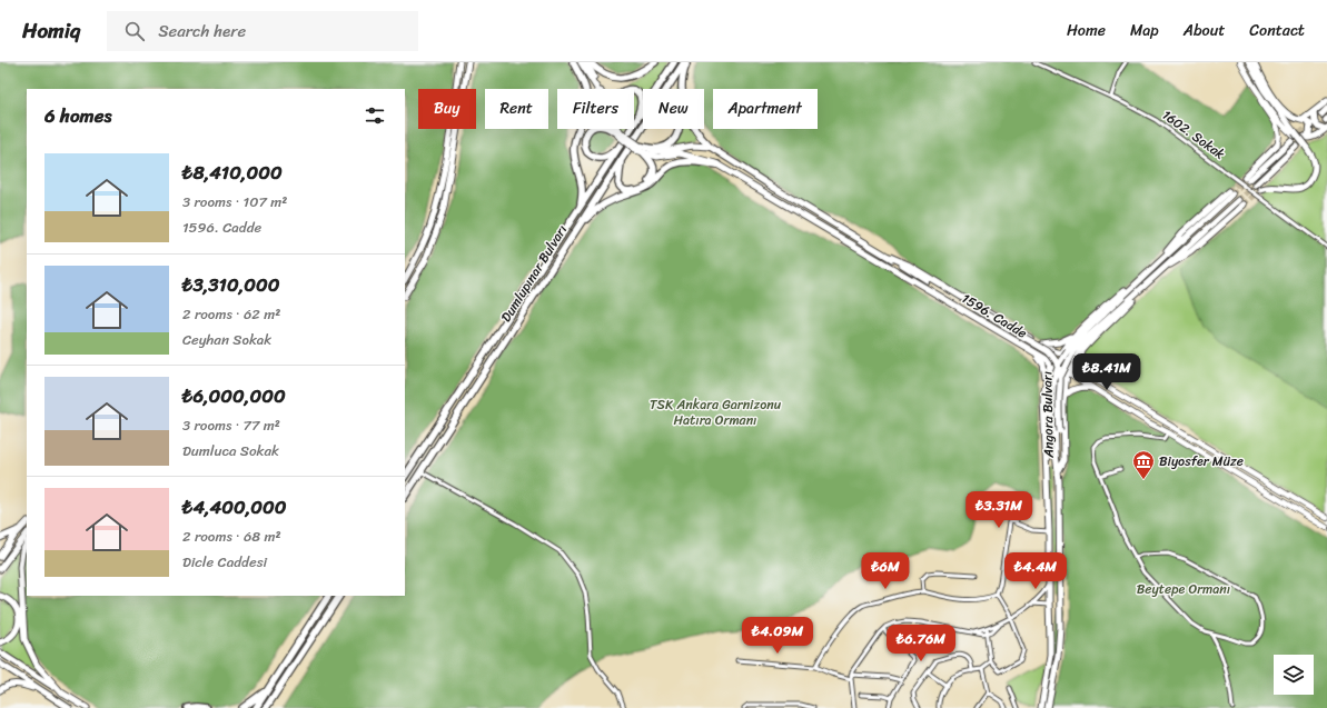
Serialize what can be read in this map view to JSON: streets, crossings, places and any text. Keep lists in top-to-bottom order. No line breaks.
{"streets":{"highway":["Dumlupınar Bulvarı"],"main road":["1596. Cadde","Angora Bulvarı"],"street":["1602. Sokak"]},"crossings":[["1596. Cadde","Angora Bulvarı"]],"parks":["TSK Ankara Garnizonu Hatıra Ormanı","Beytepe Ormanı"],"places":{"museum":["Biyosfer Müze"]},"page":{"header":"Homiq","search":"Search here","nav":["Home","Map","About","Contact"],"chip":["Buy","Rent","Filters","New","Apartment"],"heading":"6 homes","list":[{"name":"₺8,410,000","note":"3 rooms · 107 m² · 1596. Cadde"},{"name":"₺3,310,000","note":"2 rooms · 62 m² · Ceyhan Sokak"},{"name":"₺6,000,000","note":"3 rooms · 77 m² · Dumluca Sokak"},{"name":"₺4,400,000","note":"2 rooms · 68 m² · Dicle Caddesi"}],"price":["₺8.41M","₺3.31M","₺6M","₺4.4M","₺4.09M","₺6.76M"]}}
